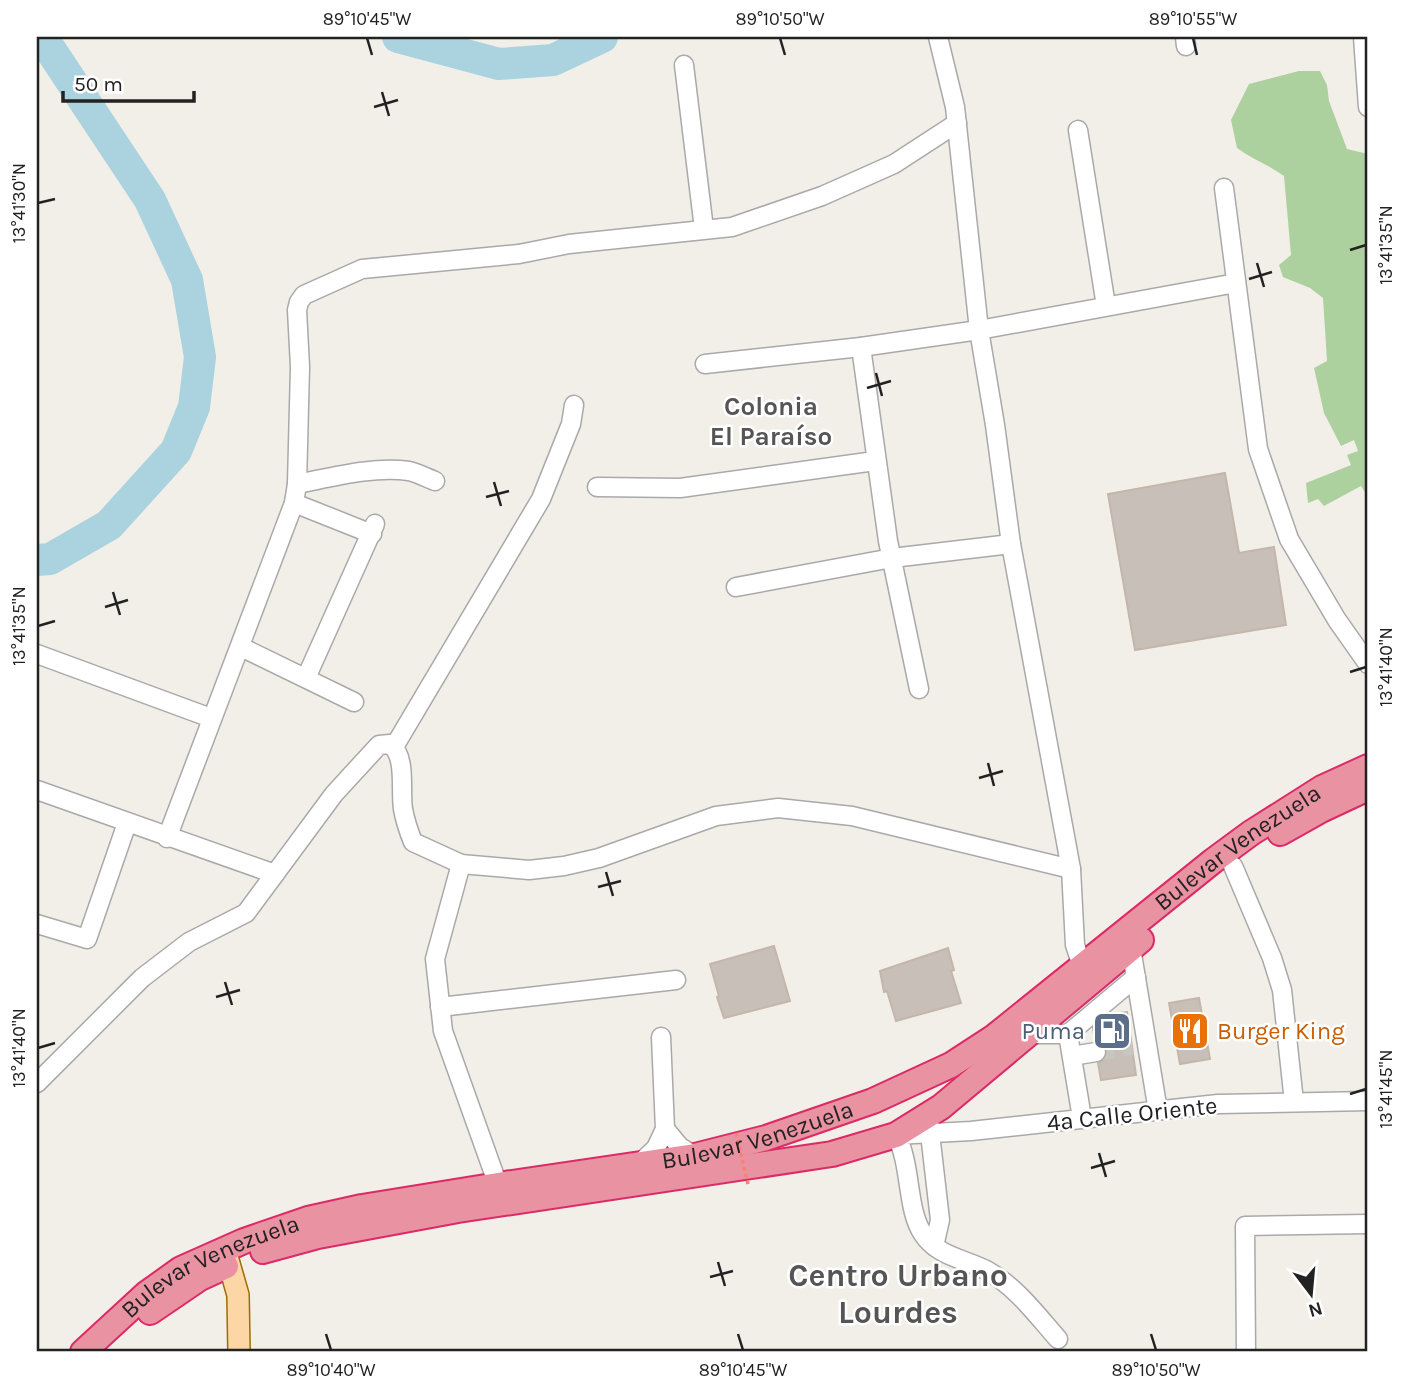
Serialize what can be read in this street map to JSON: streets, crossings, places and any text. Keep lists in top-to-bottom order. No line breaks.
{"streets":{"highway":["Bulevar Venezuela"],"street":["4a Calle Oriente"]},"crossings":[["Bulevar Venezuela","4a Calle Oriente"]],"districts":["Colonia El Paraíso","Centro Urbano Lourdes"],"places":{"fuel station":["Puma"],"restaurant":["Burger King"]},"scale_bar":"50 m","north":"bottom","coordinates":["89°10'45\"W","89°10'50\"W","89°10'55\"W","13°41'30\"N","13°41'35\"N","13°41'40\"N","13°41'45\"N","89°10'40\"W"]}
